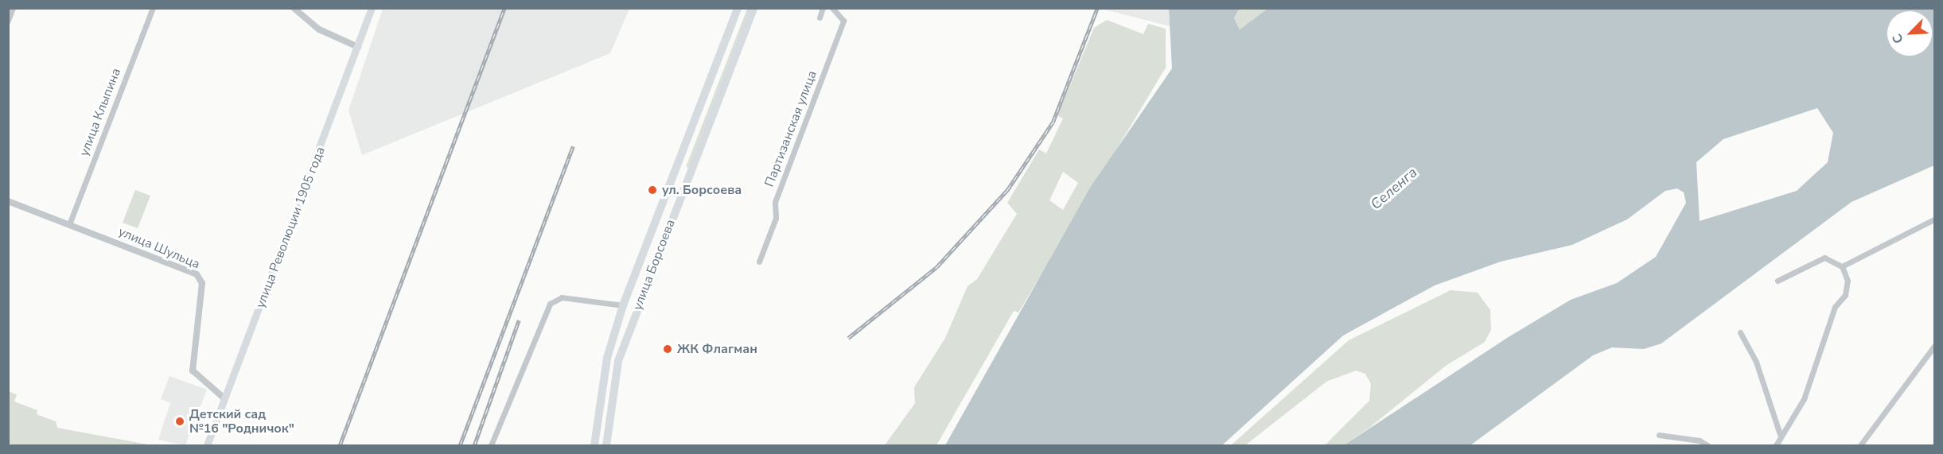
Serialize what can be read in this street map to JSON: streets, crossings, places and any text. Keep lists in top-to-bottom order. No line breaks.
{"streets":{"main road":["улица Революции 1905 года","улица Борсоева"],"street":["улица Клыпина","Партизанская улица","улица Шульца"]},"crossings":[["улица Клыпина","улица Шульца"],["улица Революции 1905 года","улица Шульца"]],"water":["Селенга"],"places":["ул. Борсоева","ЖК Флагман","Детский сад №16 \"Родничок\""],"north":"bottom left"}
